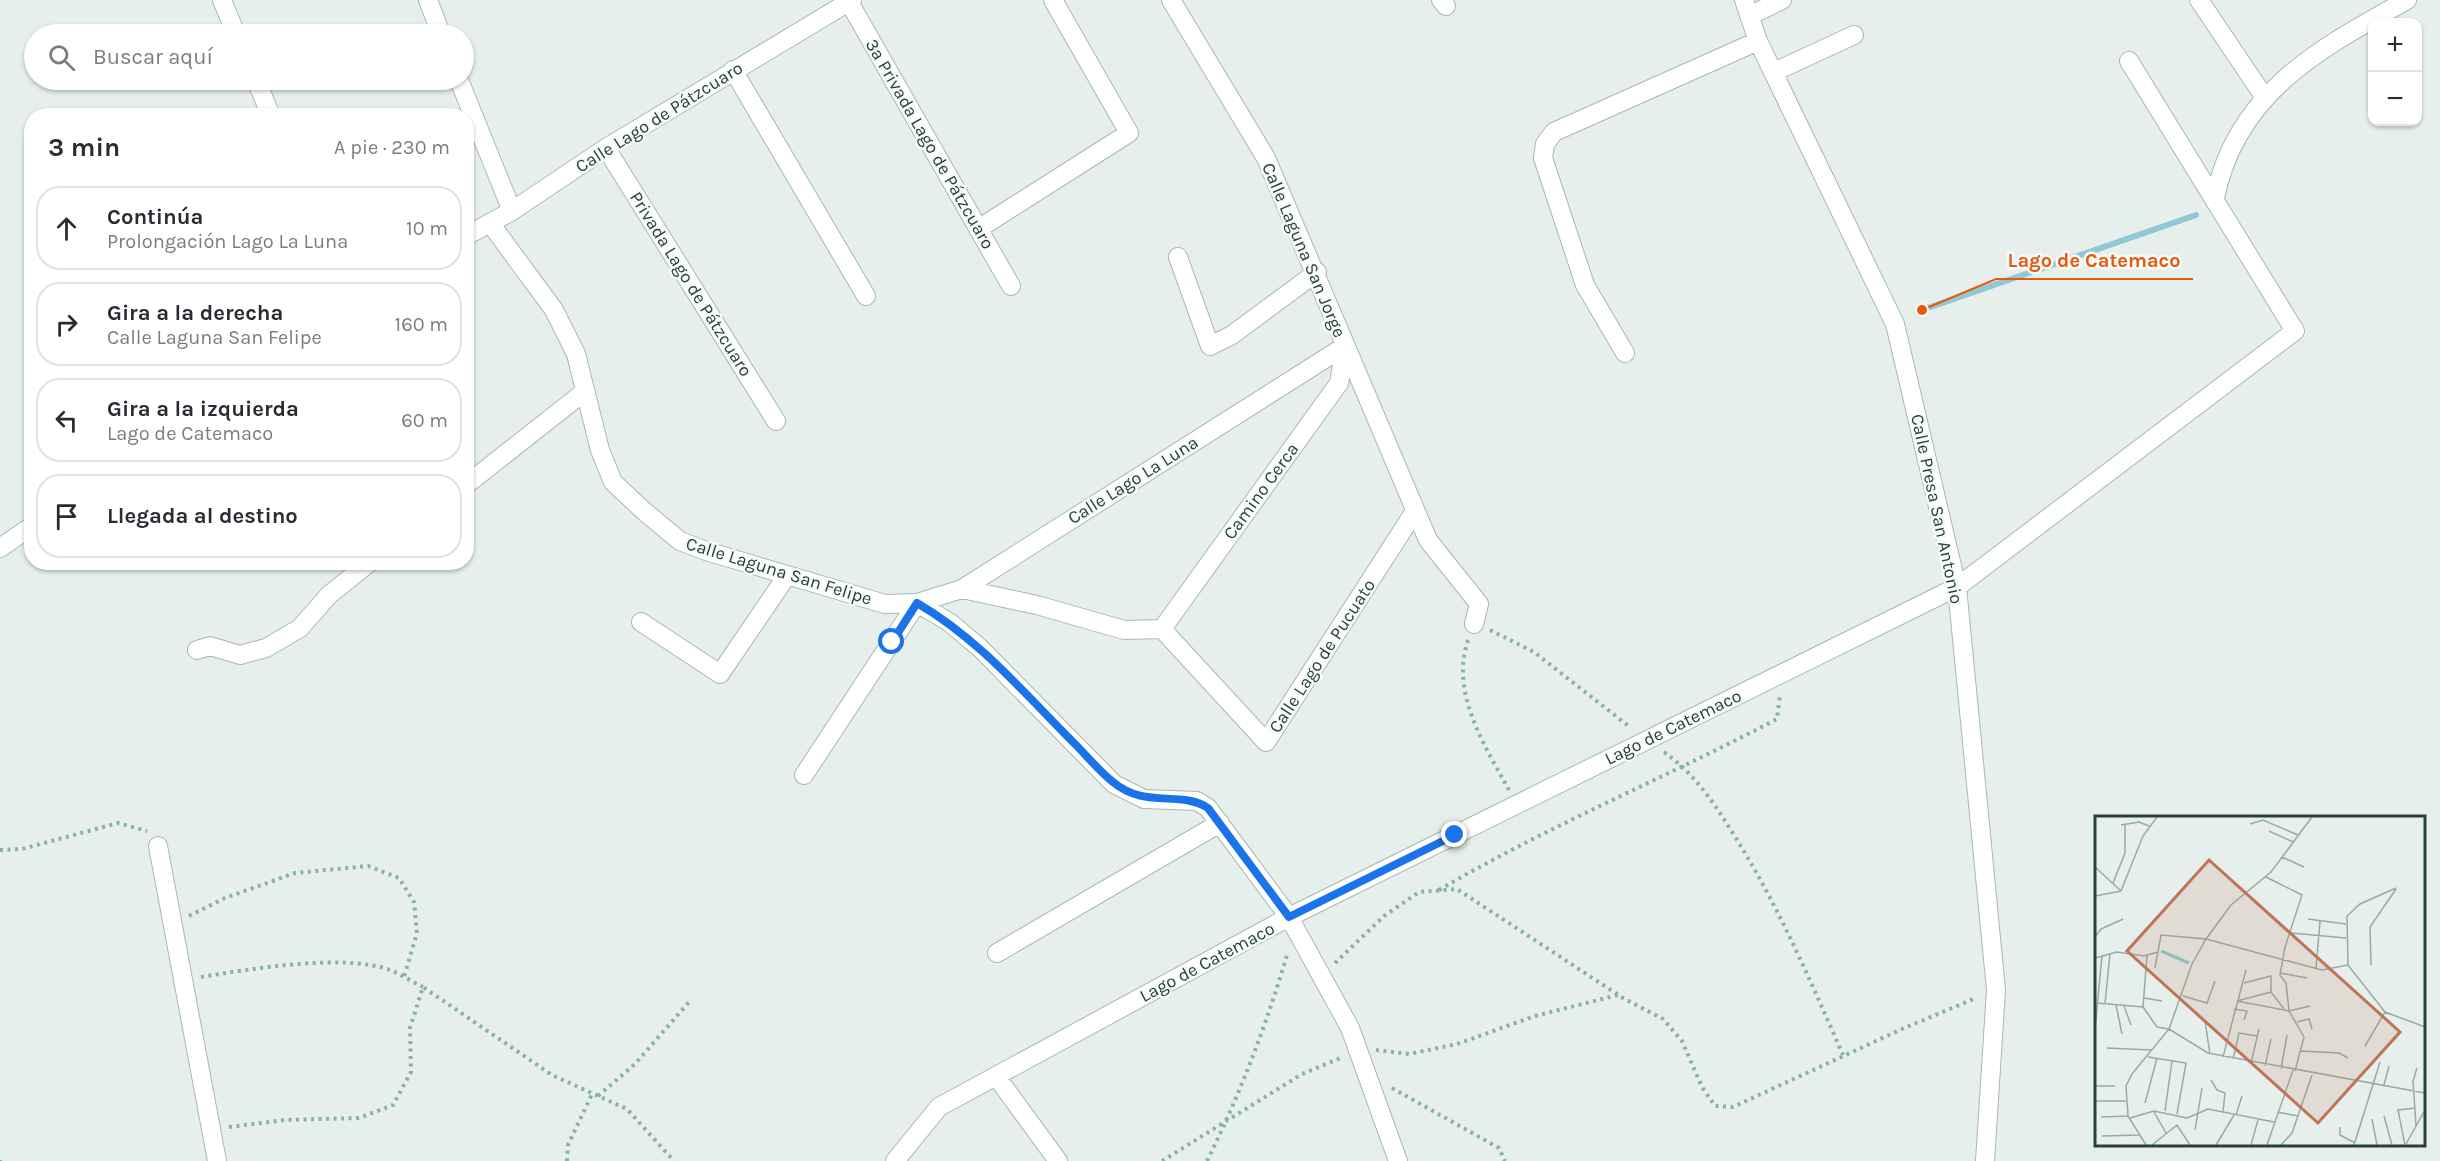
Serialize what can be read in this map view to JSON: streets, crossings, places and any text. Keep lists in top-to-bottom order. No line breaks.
{"streets":{"street":["Calle Lago de Pátzcuaro","3a Privada Lago de Pátzcuaro","Calle Laguna San Jorge","Privada Lago de Pátzcuaro","Calle Lago La Luna","Camino Cerca","Calle Presa San Antonio","Calle Laguna San Felipe","Calle Lago de Pucuato","Lago de Catemaco"]},"crossings":[["Calle Lago de Pátzcuaro","3a Privada Lago de Pátzcuaro"],["Calle Lago de Pátzcuaro","Privada Lago de Pátzcuaro"],["Calle Lago de Pátzcuaro","Calle Laguna San Felipe"],["Calle Laguna San Jorge","Calle Lago La Luna"],["Calle Laguna San Jorge","Camino Cerca"],["Calle Laguna San Jorge","Calle Lago de Pucuato"],["Calle Lago La Luna","Camino Cerca"],["Calle Lago La Luna","Calle Laguna San Felipe"],["Camino Cerca","Calle Lago de Pucuato"],["Calle Presa San Antonio","Lago de Catemaco"]],"places":["Lago de Catemaco"],"page":{"map_buttons":["+","−"],"search":"Buscar aquí","heading":["3 min","A pie · 230 m"],"list":[["Continúa","Prolongación Lago La Luna","10 m"],["Gira a la derecha","Calle Laguna San Felipe","160 m"],["Gira a la izquierda","Lago de Catemaco","60 m"],"Llegada al destino"]}}
